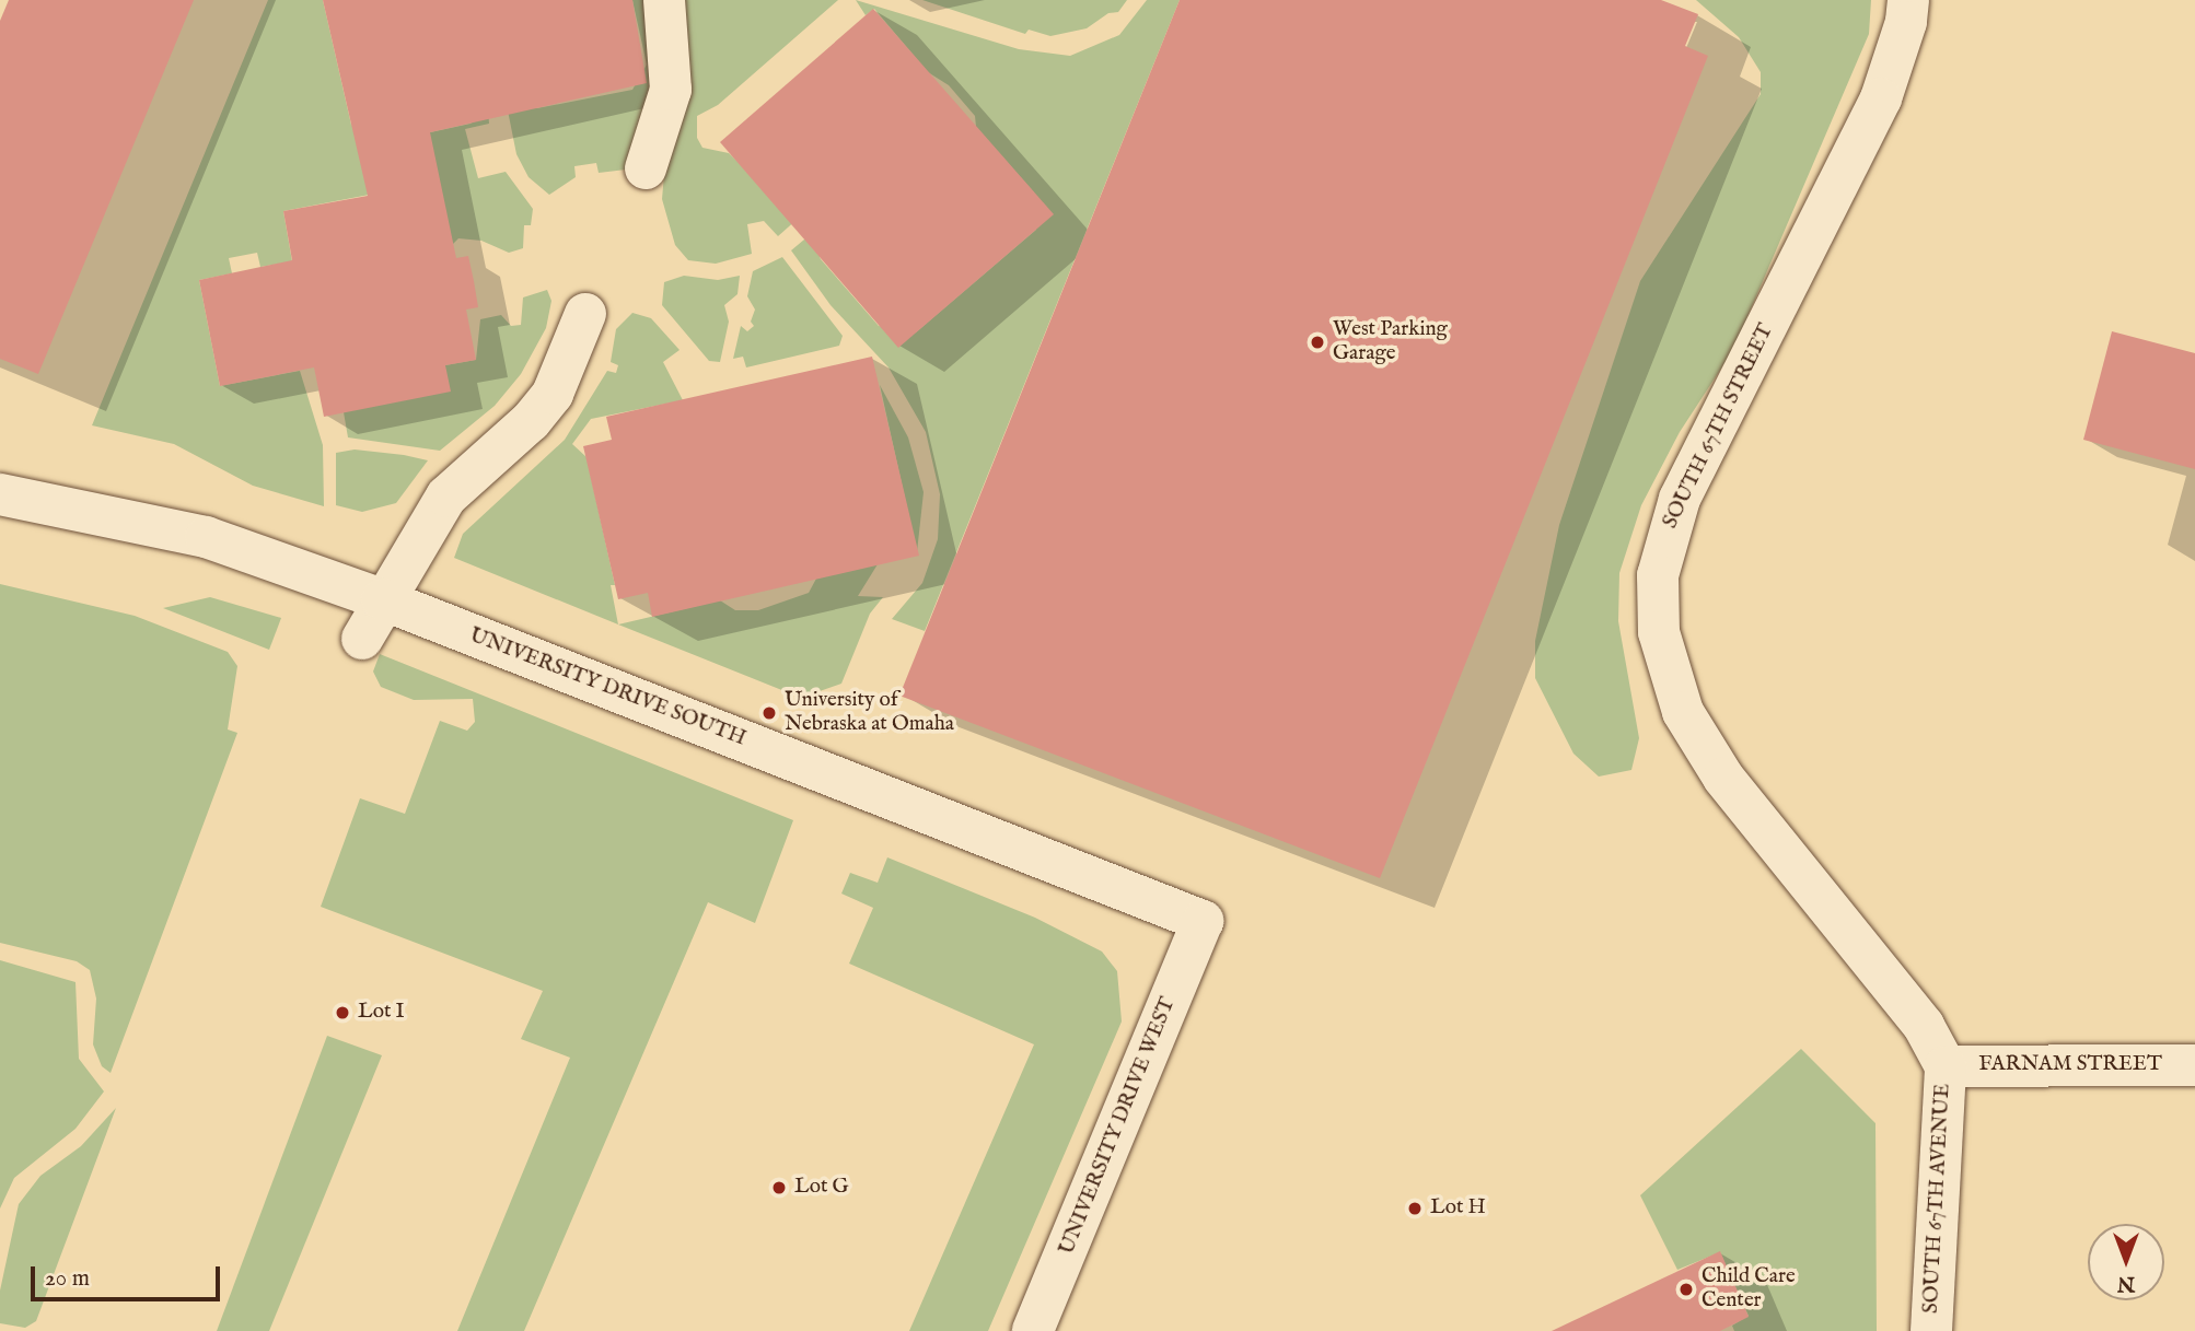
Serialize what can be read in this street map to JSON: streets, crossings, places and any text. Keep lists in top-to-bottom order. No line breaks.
{"streets":{"street":["SOUTH 67TH STREET","UNIVERSITY DRIVE SOUTH","FARNAM STREET","UNIVERSITY DRIVE WEST","SOUTH 67TH AVENUE"]},"crossings":[["SOUTH 67TH STREET","FARNAM STREET"],["SOUTH 67TH STREET","SOUTH 67TH AVENUE"],["UNIVERSITY DRIVE SOUTH","UNIVERSITY DRIVE WEST"],["FARNAM STREET","SOUTH 67TH AVENUE"]],"places":["West Parking Garage","University of Nebraska at Omaha","Lot I","Lot G","Lot H","Child Care Center"],"scale_bar":"20 m","north":"bottom"}
